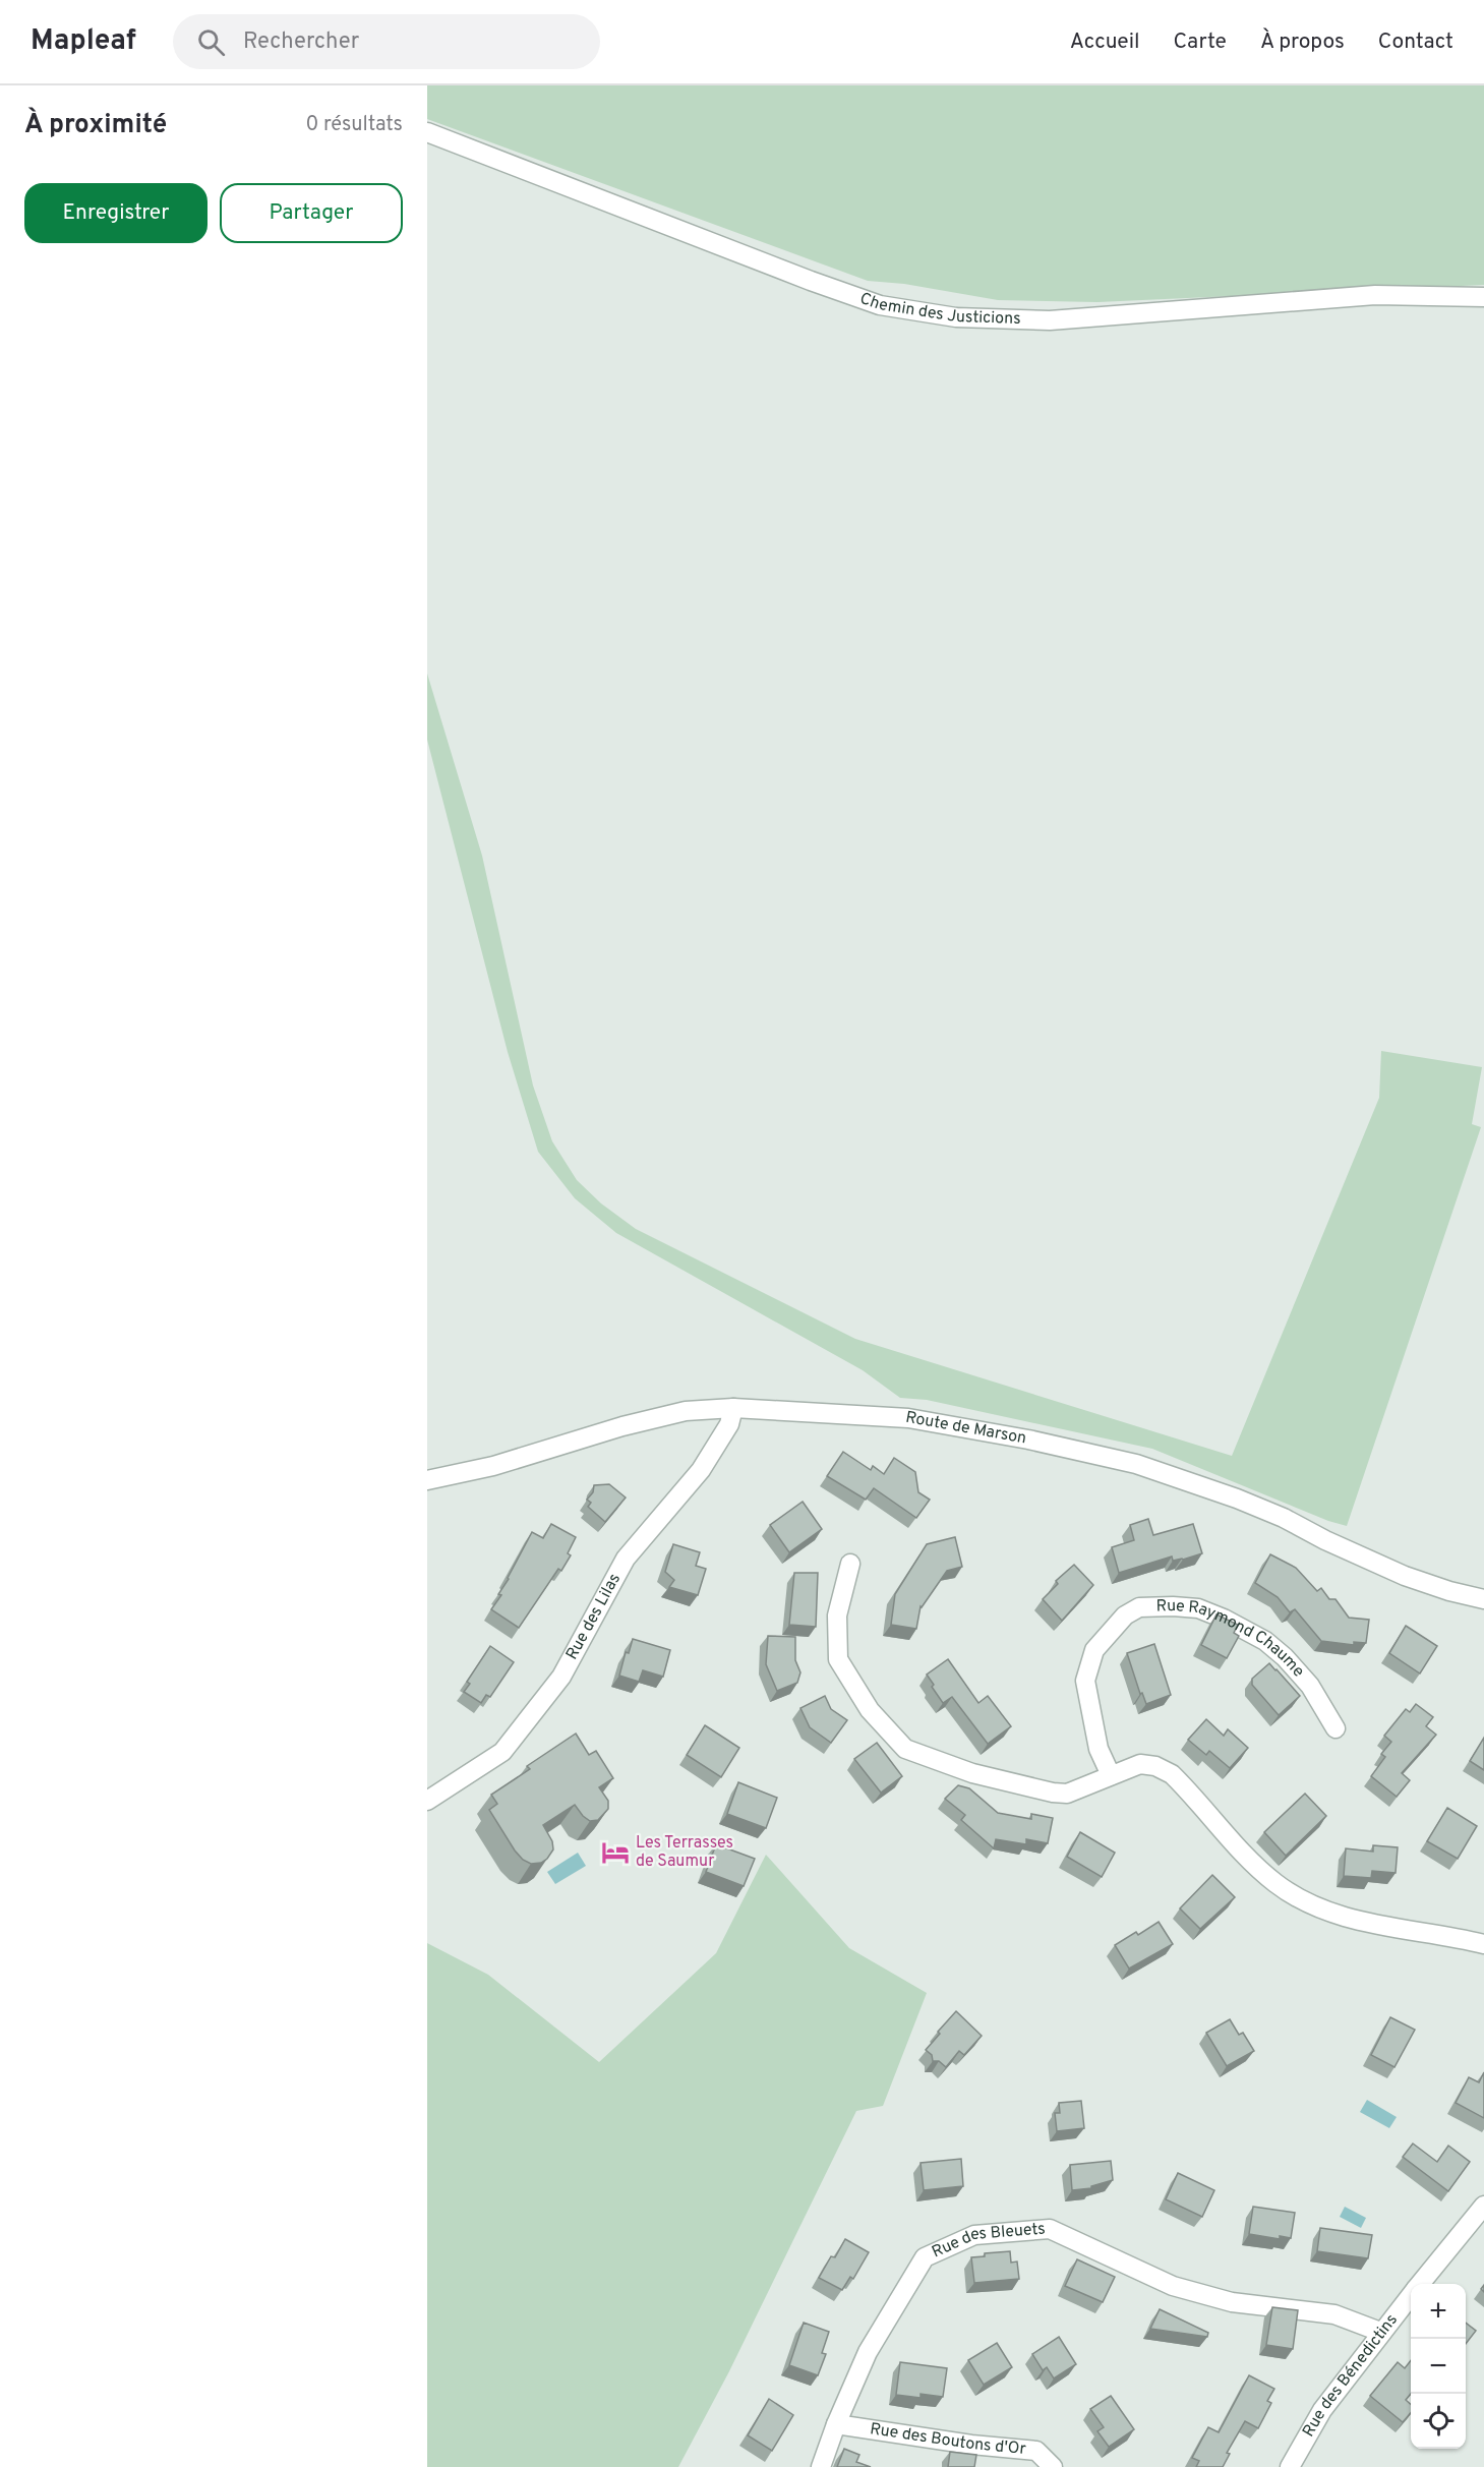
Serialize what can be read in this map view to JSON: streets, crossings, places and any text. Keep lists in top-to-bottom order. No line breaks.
{"streets":{"street":["Chemin des Justicions","Route de Marson","Rue des Lilas","Rue Raymond Chaume","Rue des Bleuets","Rue des Bénedictins","Rue des Boutons d'Or"]},"crossings":[["Route de Marson","Rue des Lilas"],["Rue des Bleuets","Rue des Bénedictins"],["Rue des Bleuets","Rue des Boutons d'Or"]],"places":{"hotel":["Les Terrasses de Saumur"]},"page":{"header":"Mapleaf","search":"Rechercher","nav":["Accueil","Carte","À propos","Contact"],"heading":["À proximité","0 résultats"],"buttons":["Enregistrer","Partager"],"map_buttons":["+","−"]}}
